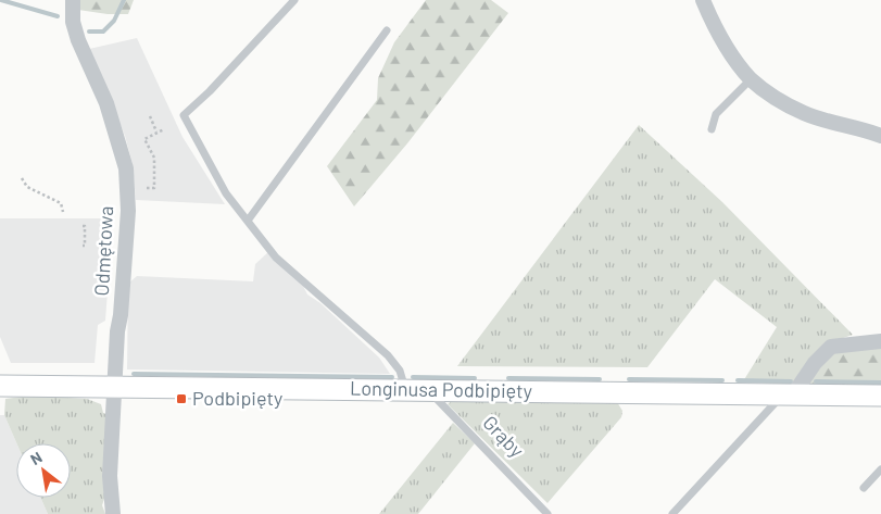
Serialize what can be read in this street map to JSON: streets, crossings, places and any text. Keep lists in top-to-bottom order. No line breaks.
{"streets":{"street":["Odmętowa","Longinusa Podbipięty"],"lane":["Grąby"]},"crossings":[["Odmętowa","Longinusa Podbipięty"],["Longinusa Podbipięty","Grąby"]],"places":{"transit":["Podbipięty"]},"north":"top left"}
